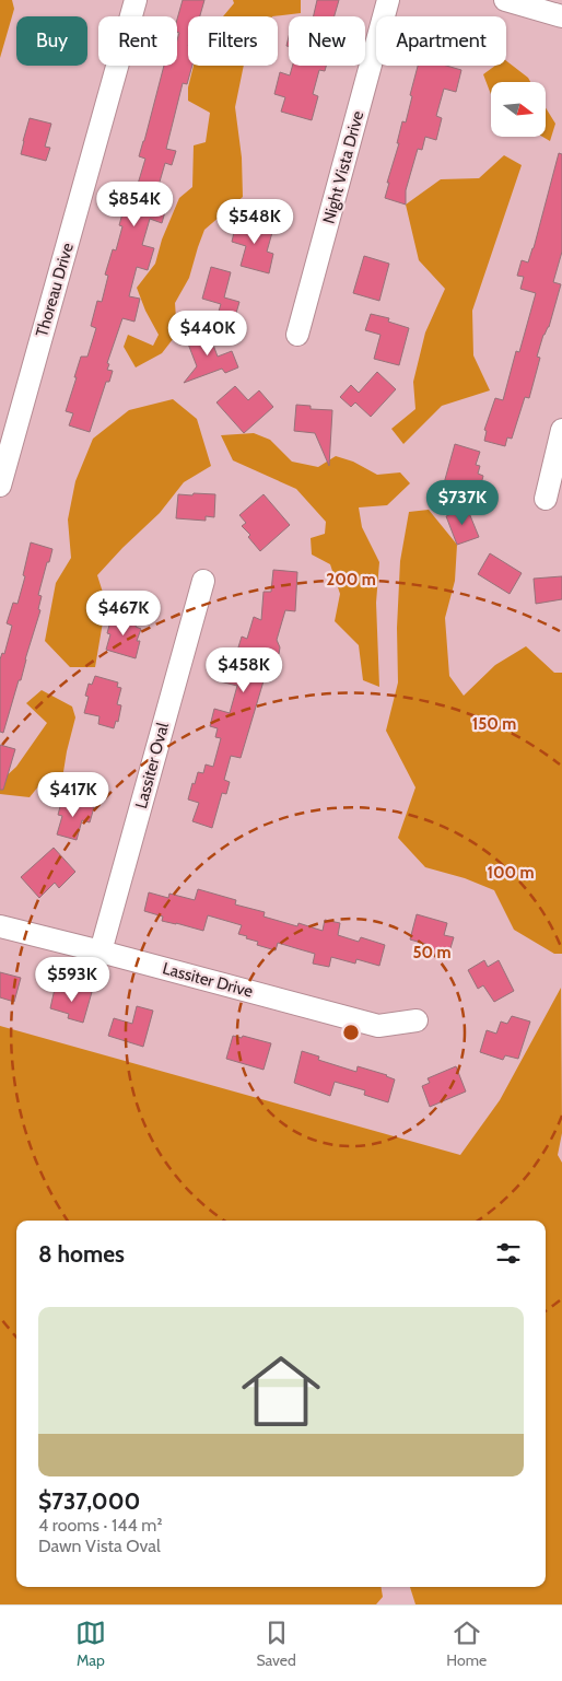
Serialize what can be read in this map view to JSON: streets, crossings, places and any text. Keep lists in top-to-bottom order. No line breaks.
{"streets":{"street":["Night Vista Drive","Thoreau Drive","Lassiter Oval","Lassiter Drive"]},"crossings":[["Lassiter Oval","Lassiter Drive"]],"north":"right","page":{"chip":["Buy","Rent","Filters","New","Apartment"],"price":["$854K","$548K","$440K","$737K","$467K","$458K","$417K","$593K"],"heading":"8 homes","list":[{"name":"$737,000","note":"4 rooms · 144 m² · Dawn Vista Oval"}],"tabs":["Map","Saved","Home"]},"rings":["200 m","150 m","100 m","50 m"]}
